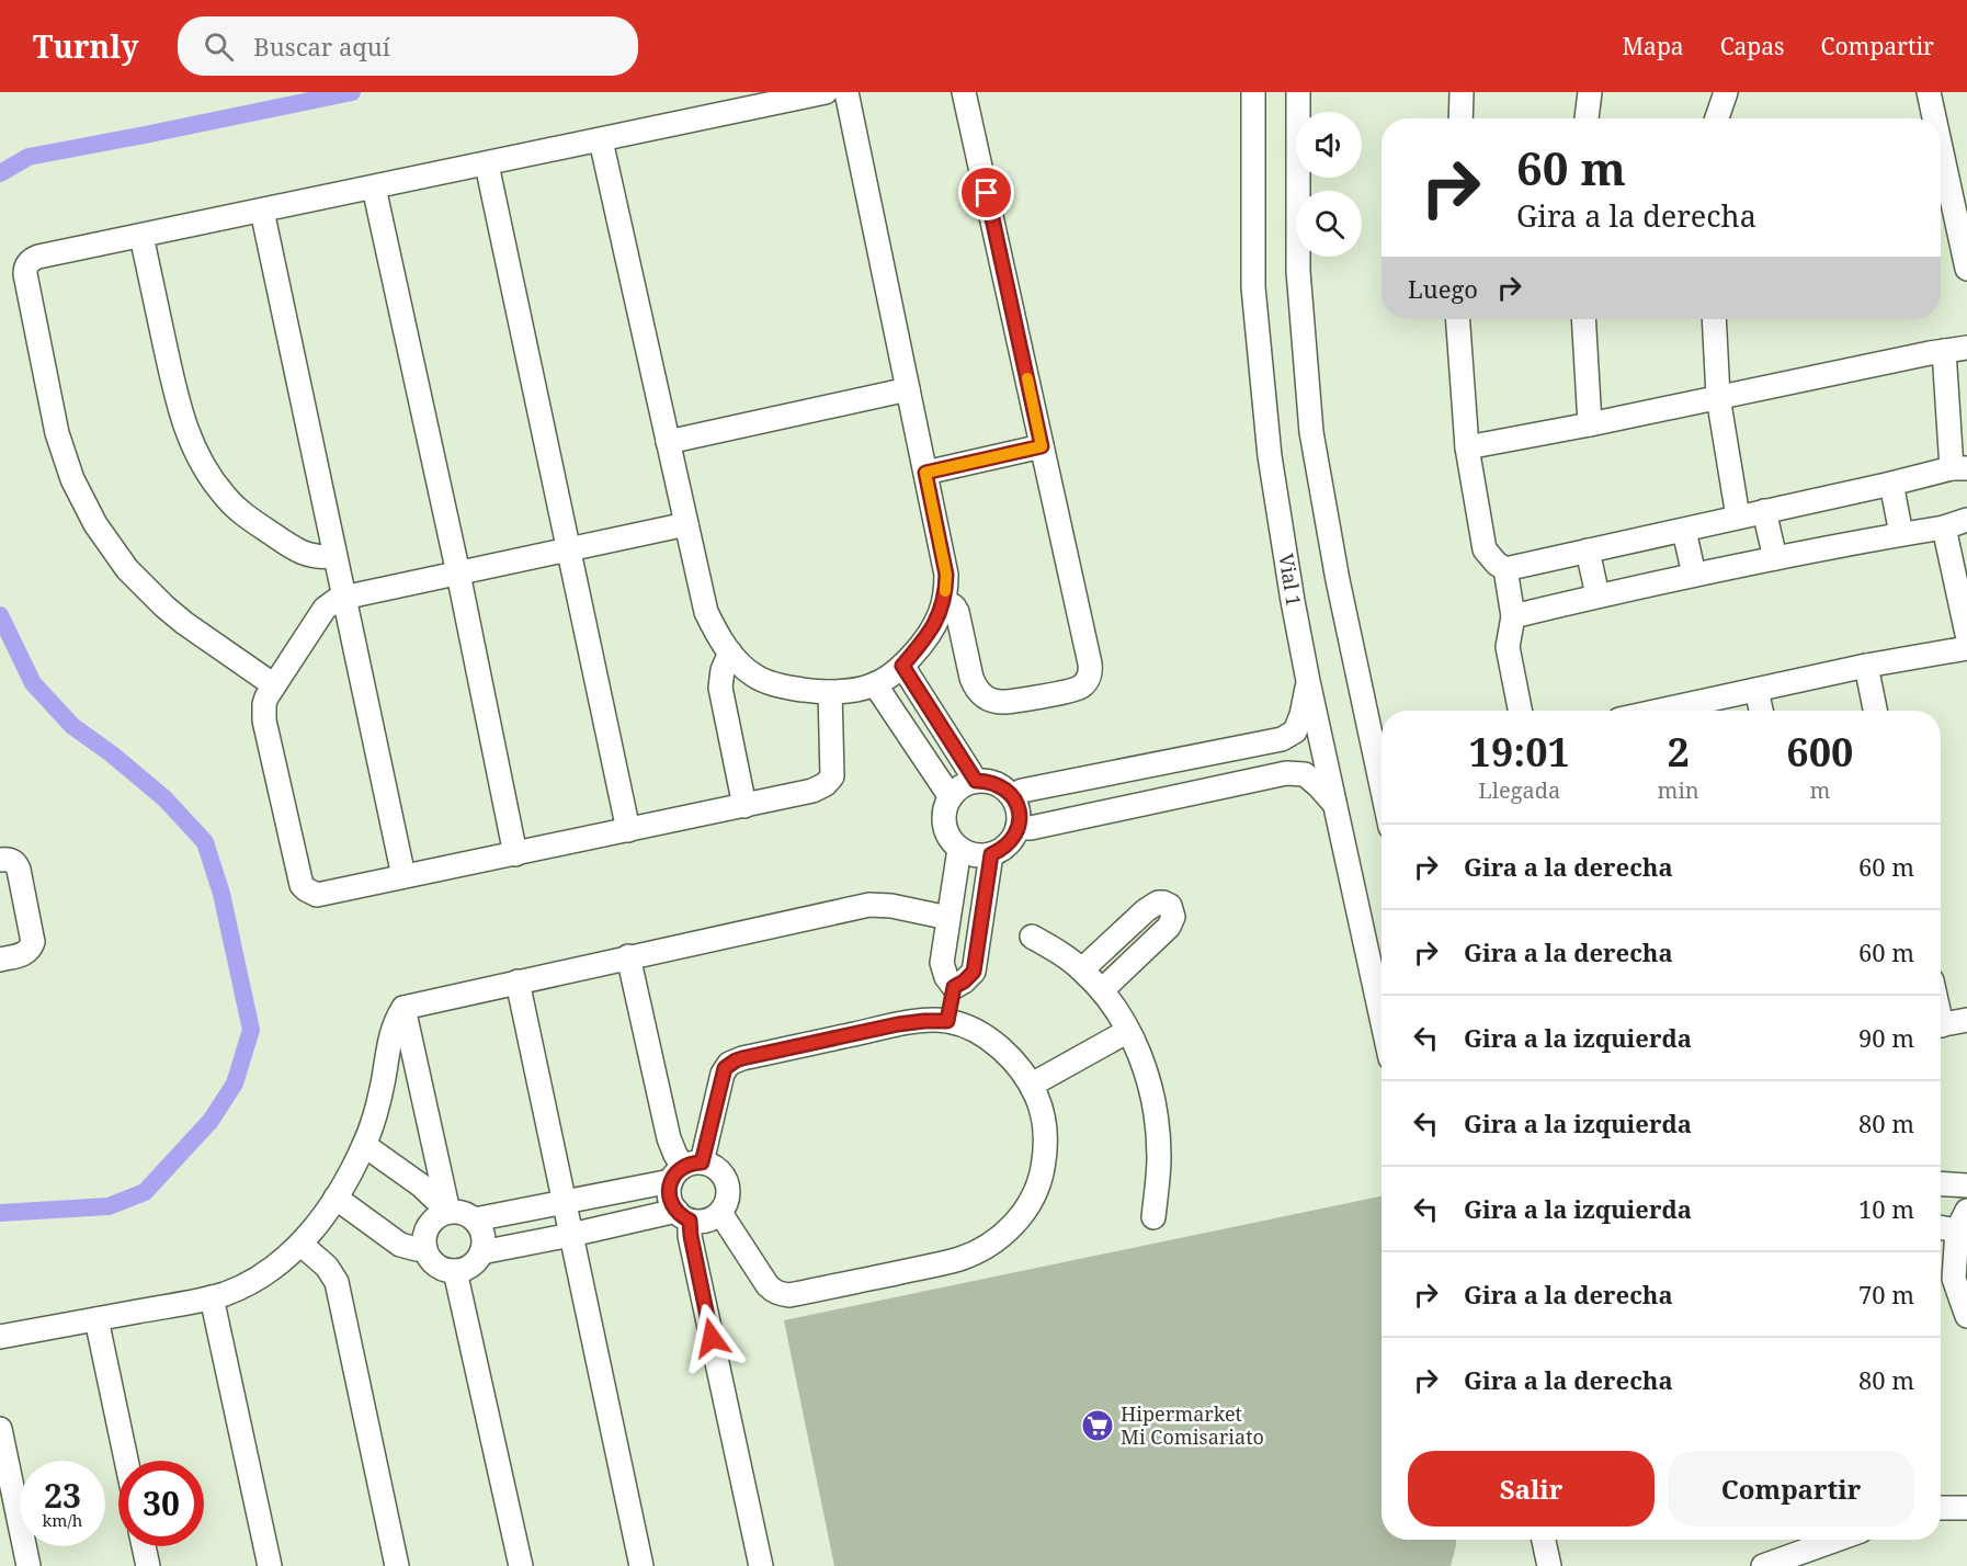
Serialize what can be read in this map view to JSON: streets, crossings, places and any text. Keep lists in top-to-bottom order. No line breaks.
{"streets":{"street":["Vial 1"]},"places":{"supermarket":["Hipermarket Mi Comisariato"]},"page":{"header":"Turnly","search":"Buscar aquí","nav":["Mapa","Capas","Compartir"],"turn":["60 m","Gira a la derecha"],"then":"Luego","eta":["19:01","Llegada","2","min","600","m"],"list":[{"name":"Gira a la derecha","value":"60 m"},{"name":"Gira a la derecha","value":"60 m"},{"name":"Gira a la izquierda","value":"90 m"},{"name":"Gira a la izquierda","value":"80 m"},{"name":"Gira a la izquierda","value":"10 m"},{"name":"Gira a la derecha","value":"70 m"},{"name":"Gira a la derecha","value":"80 m"}],"buttons":["Salir","Compartir"],"speed":"23 km/h","limit":"30"}}
